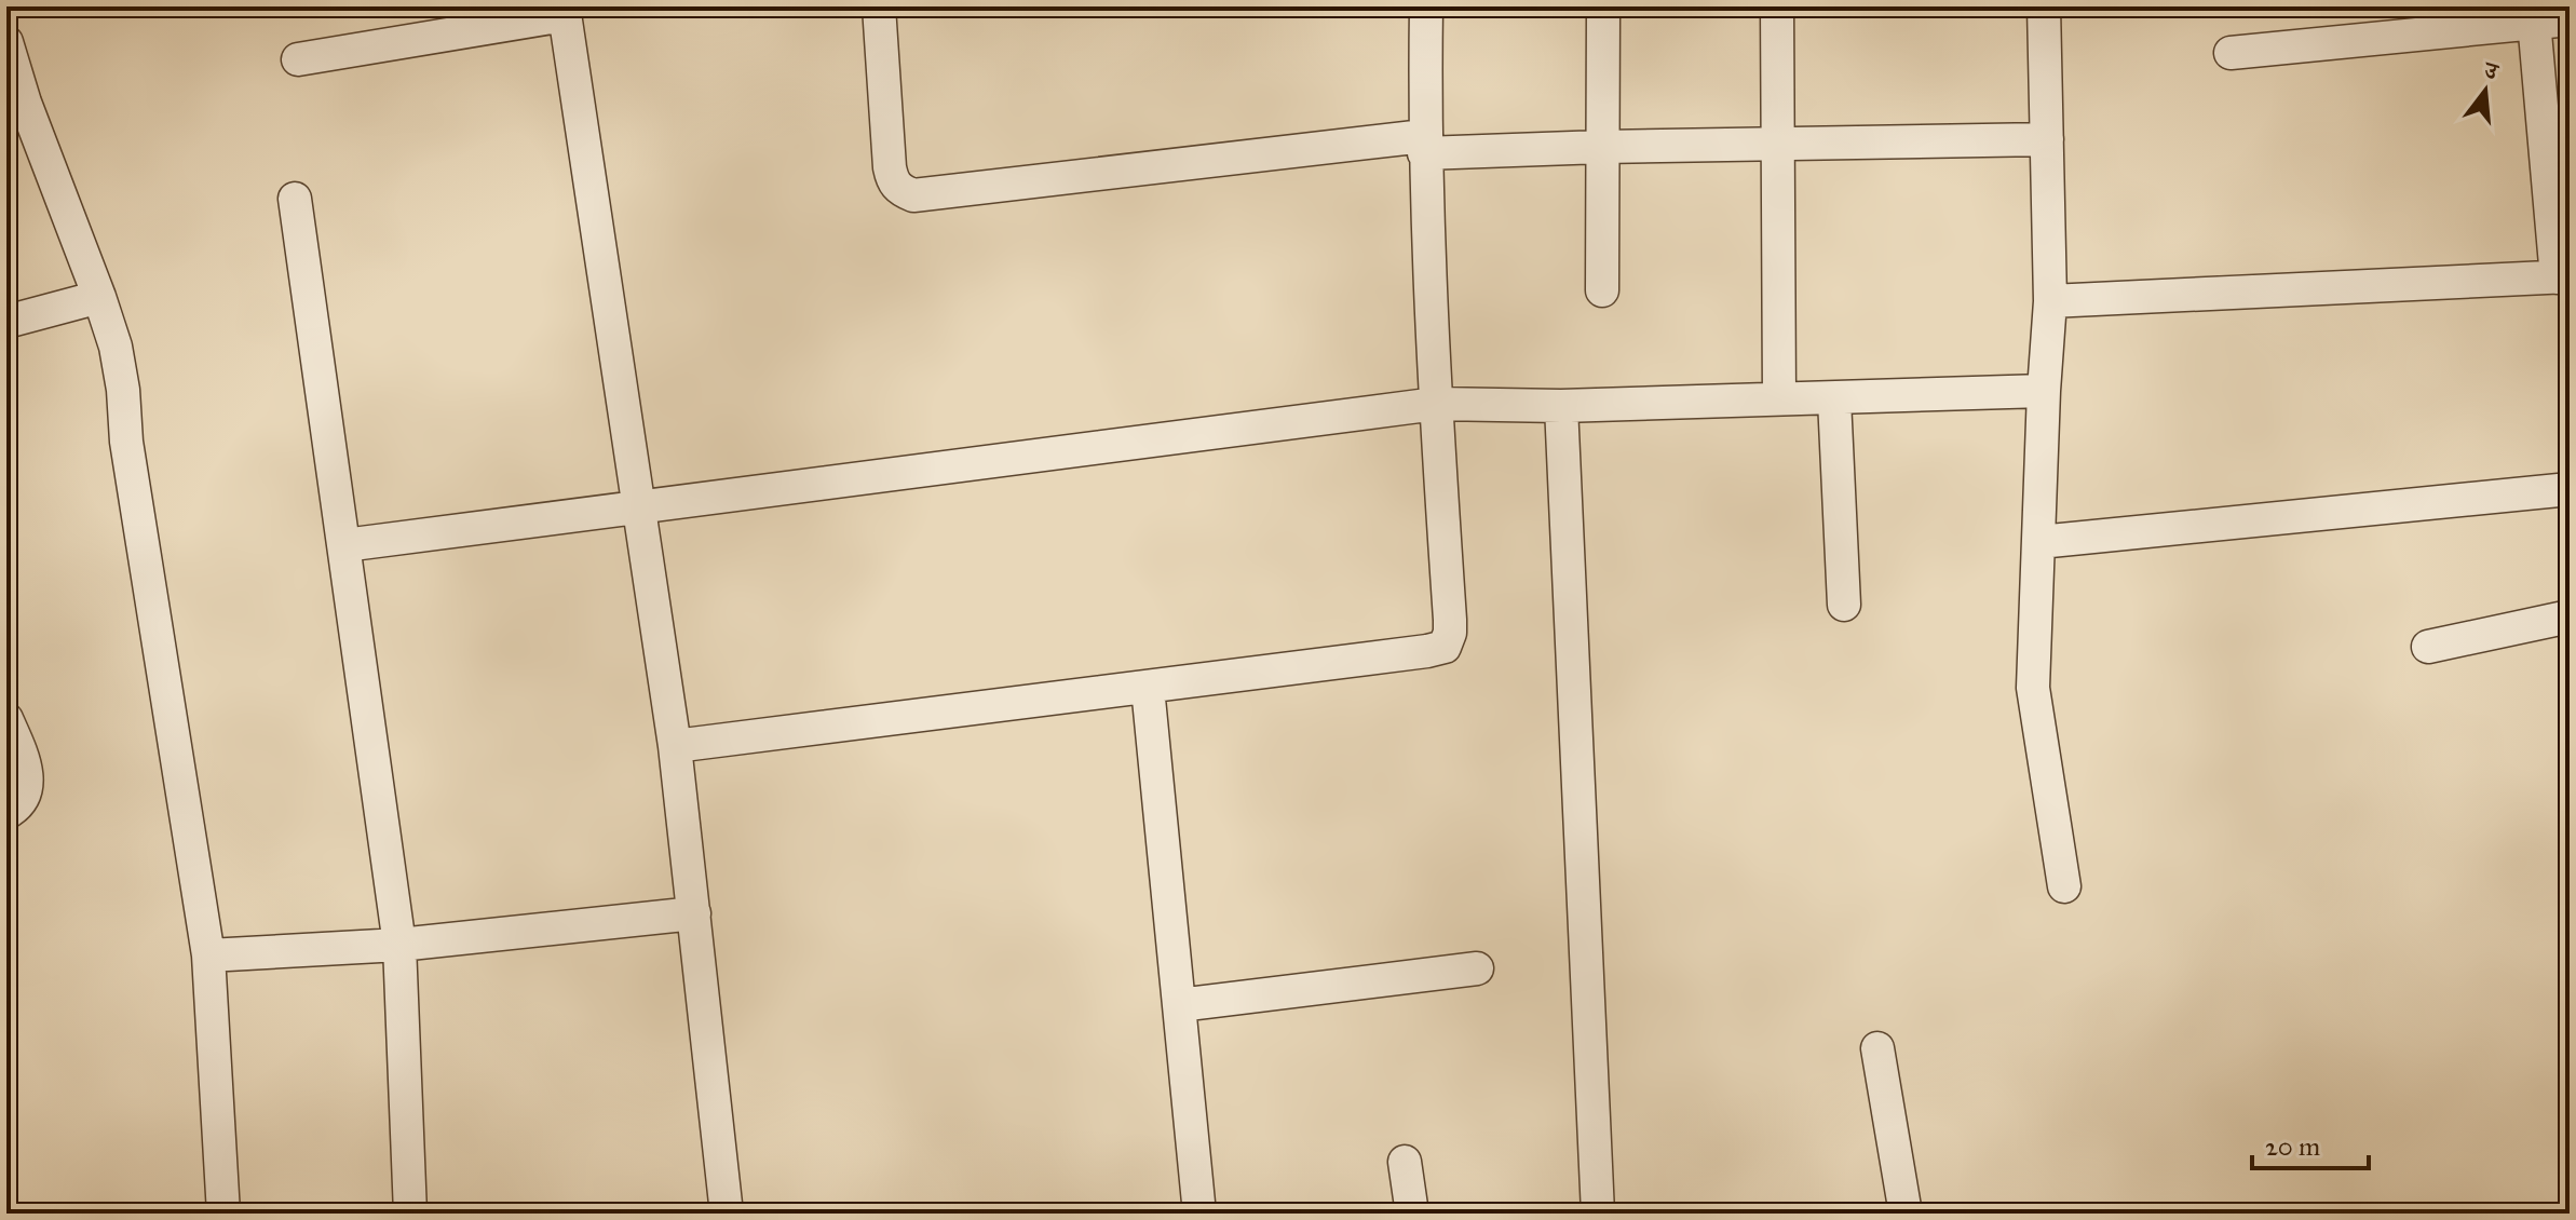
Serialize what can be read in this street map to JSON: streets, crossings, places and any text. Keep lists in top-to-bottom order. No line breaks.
{"scale_bar":"20 m","north":"top"}
